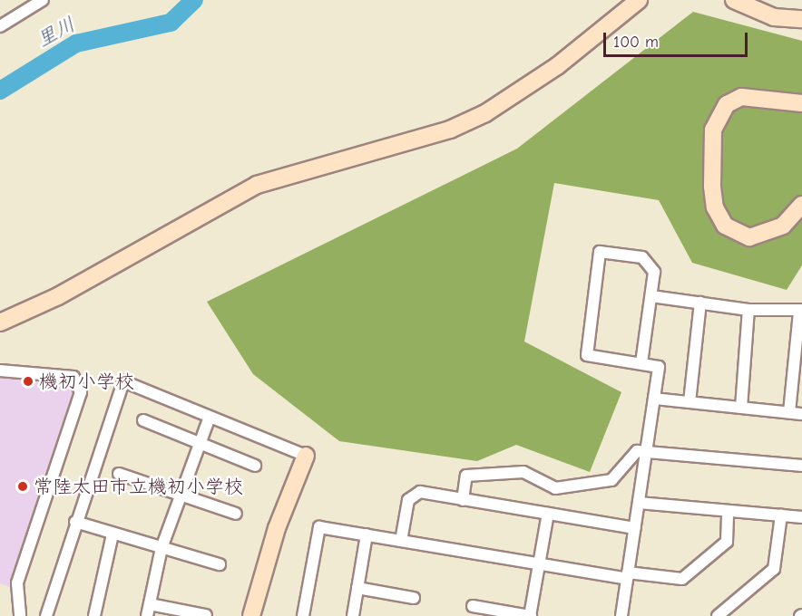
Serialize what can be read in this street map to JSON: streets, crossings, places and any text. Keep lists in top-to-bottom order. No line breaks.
{"water":["里川"],"places":["機初小学校","常陸太田市立機初小学校"],"scale_bar":"100 m"}
